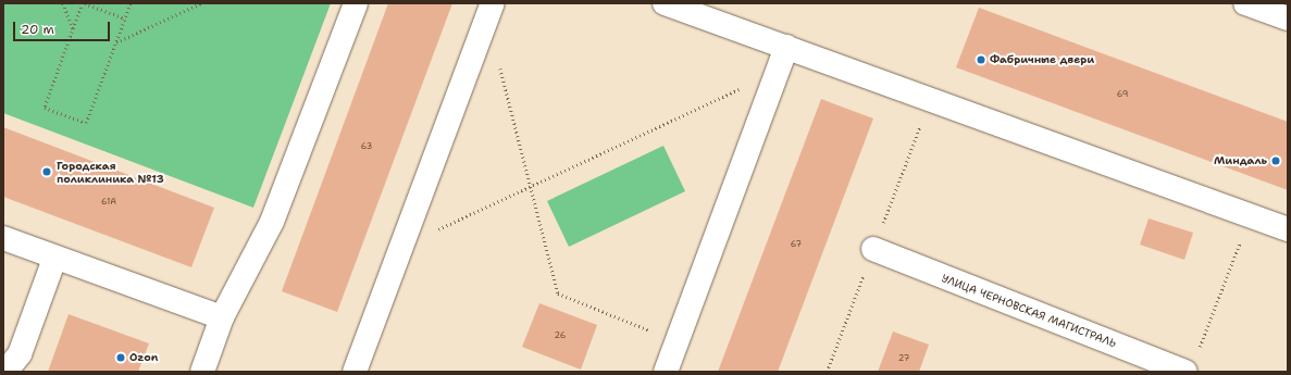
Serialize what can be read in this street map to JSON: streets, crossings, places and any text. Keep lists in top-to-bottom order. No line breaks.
{"streets":{"street":["УЛИЦА ЧЕРНОВСКАЯ МАГИСТРАЛЬ"]},"places":["Фабричные двери","Миндаль","Городская поликлиника №13","Ozon"],"house_numbers":["69","63","61А","67","26","27"],"scale_bar":"20 m"}
